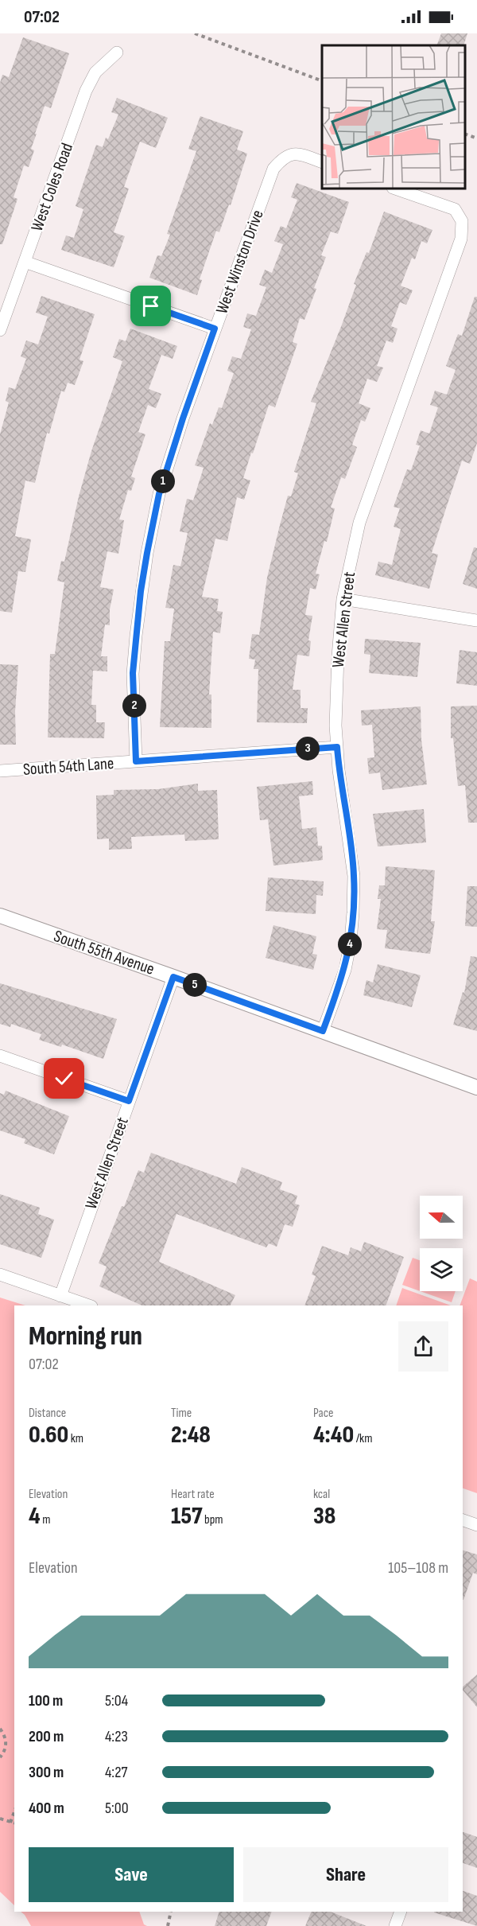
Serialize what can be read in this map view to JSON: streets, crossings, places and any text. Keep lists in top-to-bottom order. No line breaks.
{"streets":{"street":["West Coles Road","West Winston Drive","West Allen Street","South 54th Lane","South 55th Avenue"]},"crossings":[["West Winston Drive","South 54th Lane"],["West Allen Street","South 54th Lane"],["West Allen Street","South 55th Avenue"]],"north":"left","page":{"status":"07:02","pins":["1","2","3","4","5"],"heading":["Morning run","07:02"],"stats":[["Distance","0.60 km"],["Time","2:48"],["Pace","4:40 /km"],["Elevation","4 m"],["Heart rate","157 bpm"],["kcal","38"]],"chart":["Elevation","105–108 m"],"list":[{"name":"100 m","note":"5:04"},{"name":"200 m","note":"4:23"},{"name":"300 m","note":"4:27"},{"name":"400 m","note":"5:00"}],"buttons":["Save","Share"]}}
